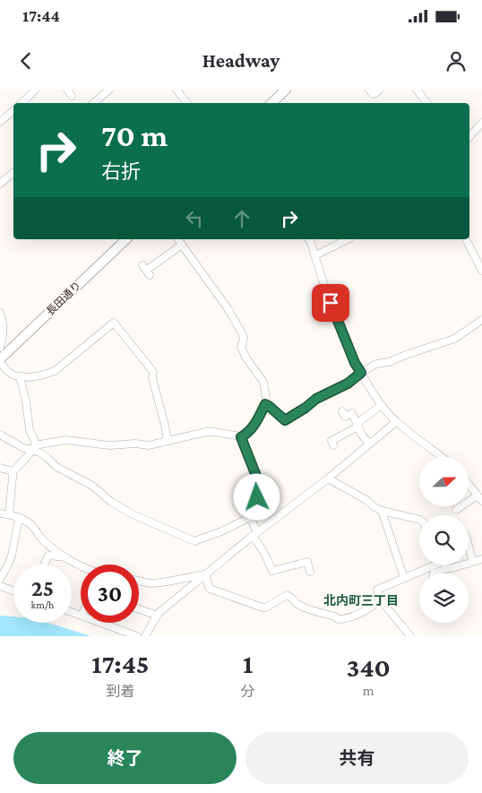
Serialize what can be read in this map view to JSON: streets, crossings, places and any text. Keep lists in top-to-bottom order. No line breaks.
{"streets":{"street":["長田通り"]},"districts":["北内町三丁目"],"north":"right","page":{"status":"17:44","header":"Headway","turn":["70 m","右折"],"speed":"25 km/h","limit":"30","eta":["17:45","到着","1","分","340","m"],"buttons":["終了","共有"]}}
